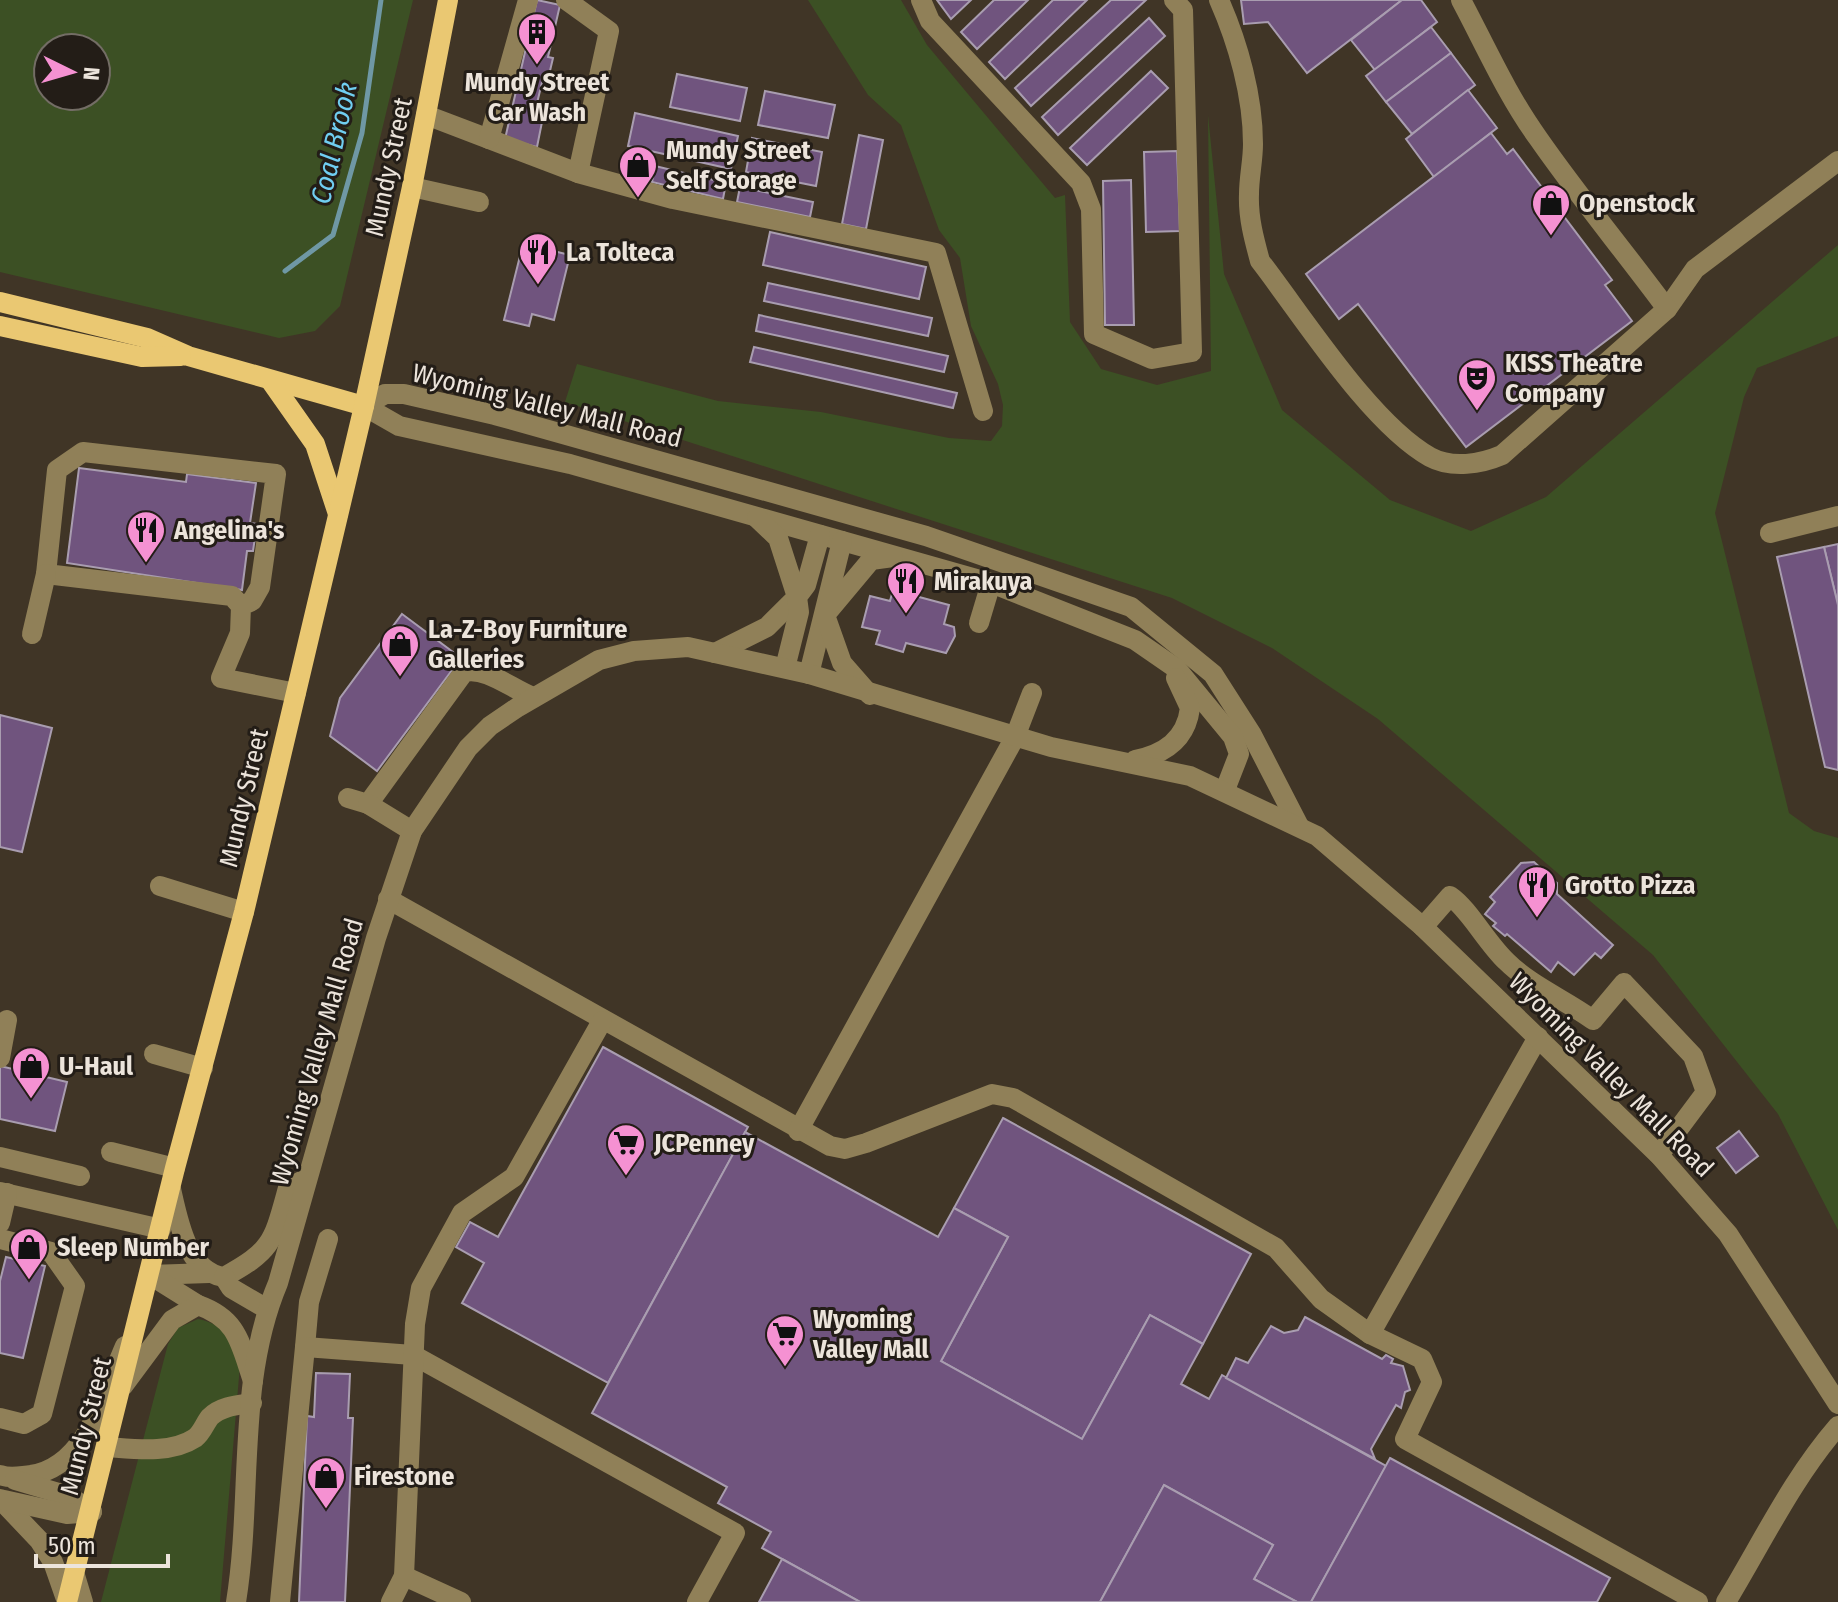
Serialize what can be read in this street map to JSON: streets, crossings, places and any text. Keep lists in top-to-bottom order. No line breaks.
{"streets":{"main road":["Mundy Street"],"lane":["Wyoming Valley Mall Road"]},"crossings":[["Mundy Street","Wyoming Valley Mall Road"]],"water":["Coal Brook"],"places":{"building":["Mundy Street Car Wash"],"shop":["Mundy Street Self Storage","Openstock","La-Z-Boy Furniture Galleries","U-Haul","Sleep Number","Firestone"],"restaurant":["La Tolteca","Angelina's","Mirakuya","Grotto Pizza"],"theatre":["KISS Theatre Company"],"supermarket":["JCPenney","Wyoming Valley Mall"]},"scale_bar":"50 m","north":"right"}
